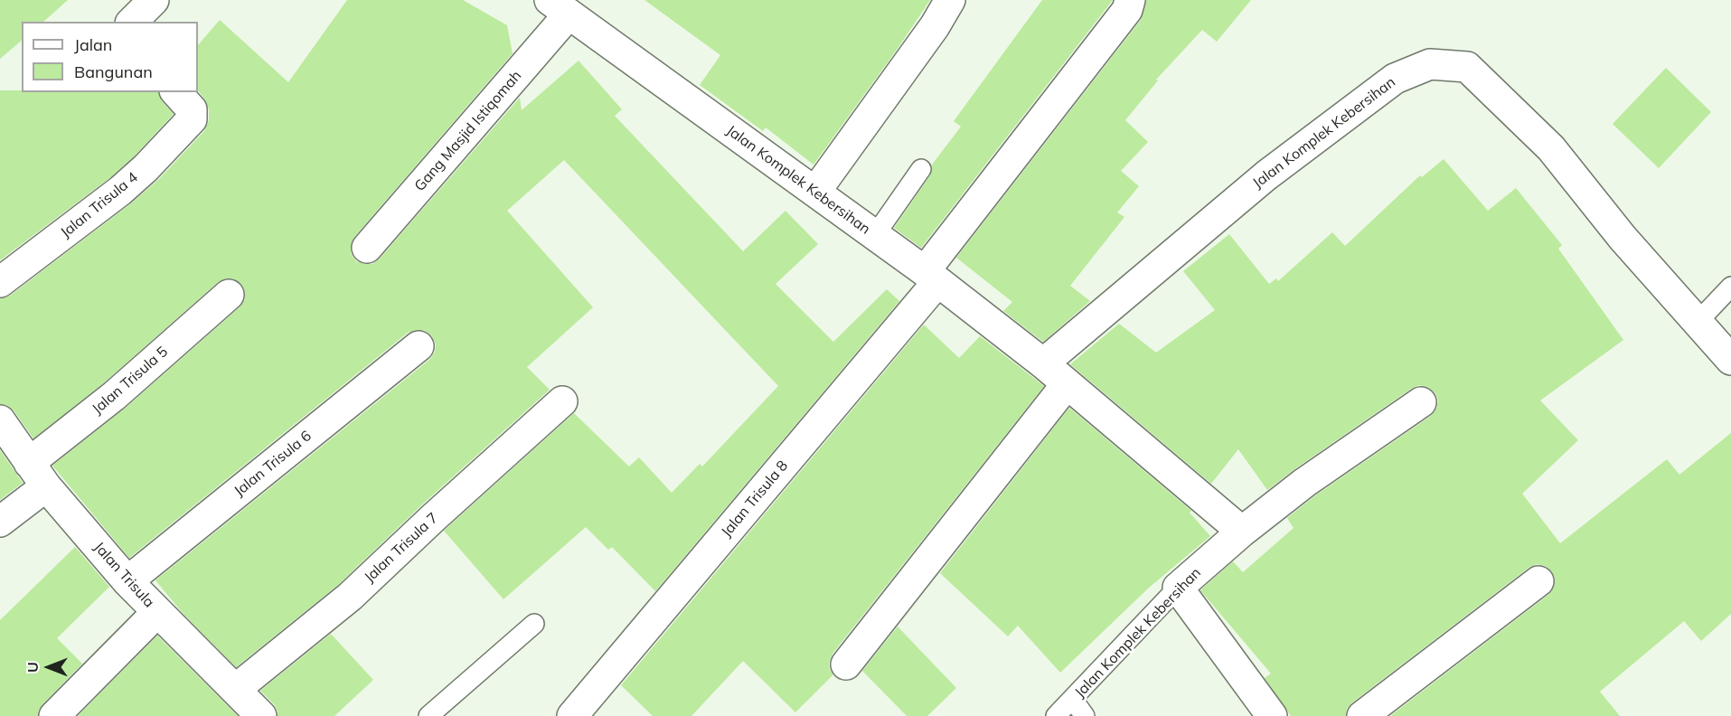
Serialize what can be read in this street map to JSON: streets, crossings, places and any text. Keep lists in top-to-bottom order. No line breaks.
{"streets":{"street":["Gang Masjid Istiqomah","Jalan Komplek Kebersihan","Jalan Trisula 4","Jalan Trisula 5","Jalan Trisula 6","Jalan Trisula 8","Jalan Trisula 7","Jalan Trisula"]},"crossings":[["Gang Masjid Istiqomah","Jalan Komplek Kebersihan"],["Jalan Komplek Kebersihan","Jalan Trisula 8"],["Jalan Trisula 5","Jalan Trisula"],["Jalan Trisula 6","Jalan Trisula"],["Jalan Trisula 7","Jalan Trisula"]],"legend":["Jalan","Bangunan"],"north":"left"}
